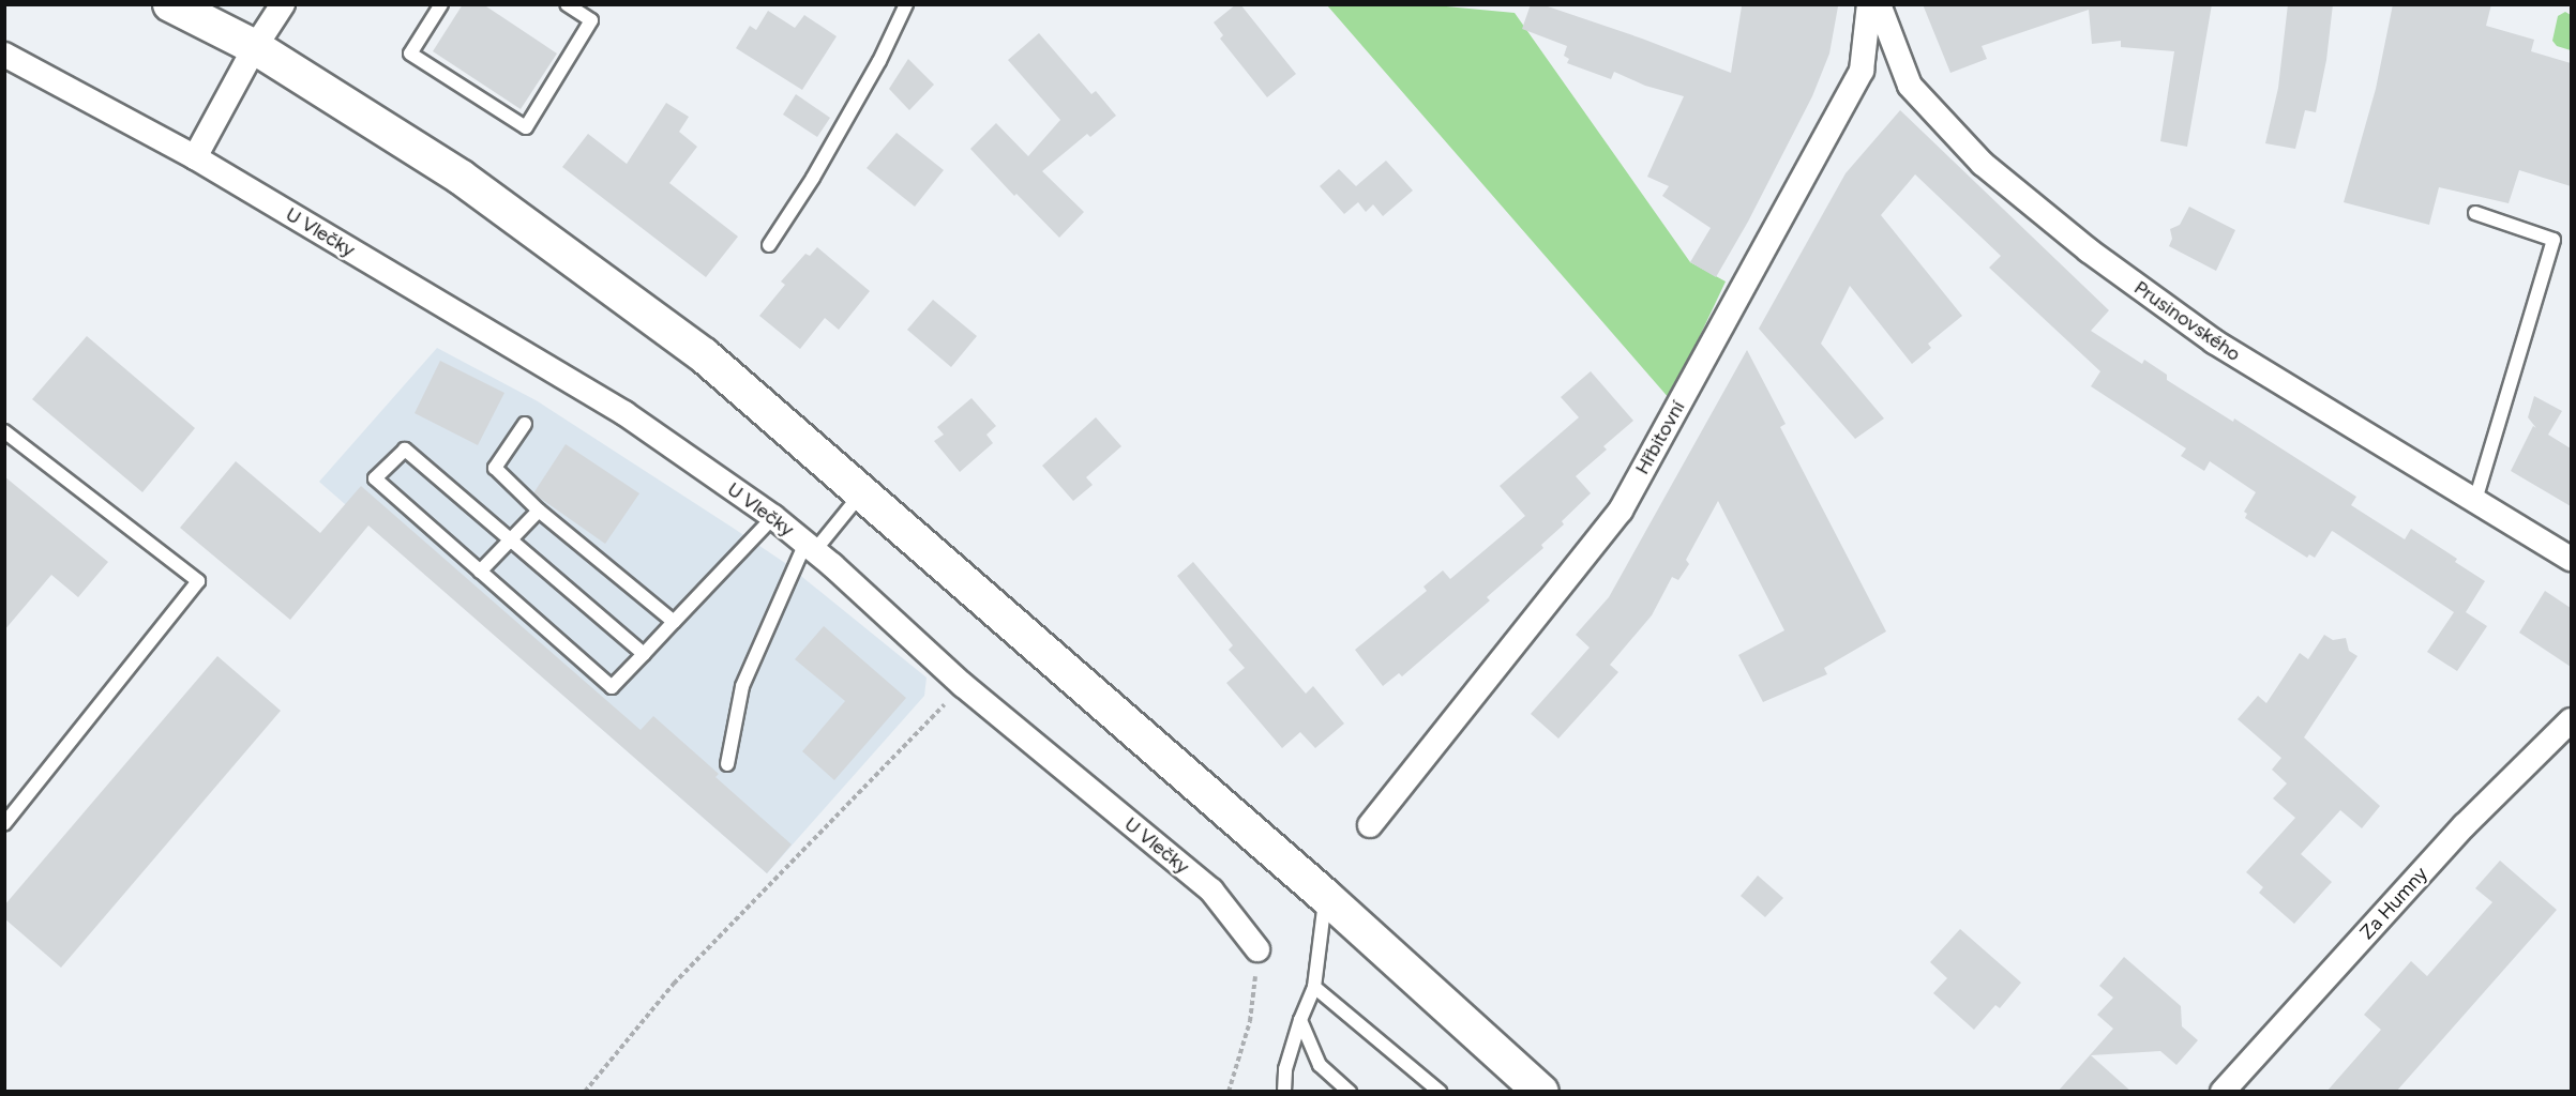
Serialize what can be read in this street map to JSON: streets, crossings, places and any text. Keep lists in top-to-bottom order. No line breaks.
{"streets":{"street":["U Vlečky","Prusinovského","Hřbitovní","Za Humny"]}}
